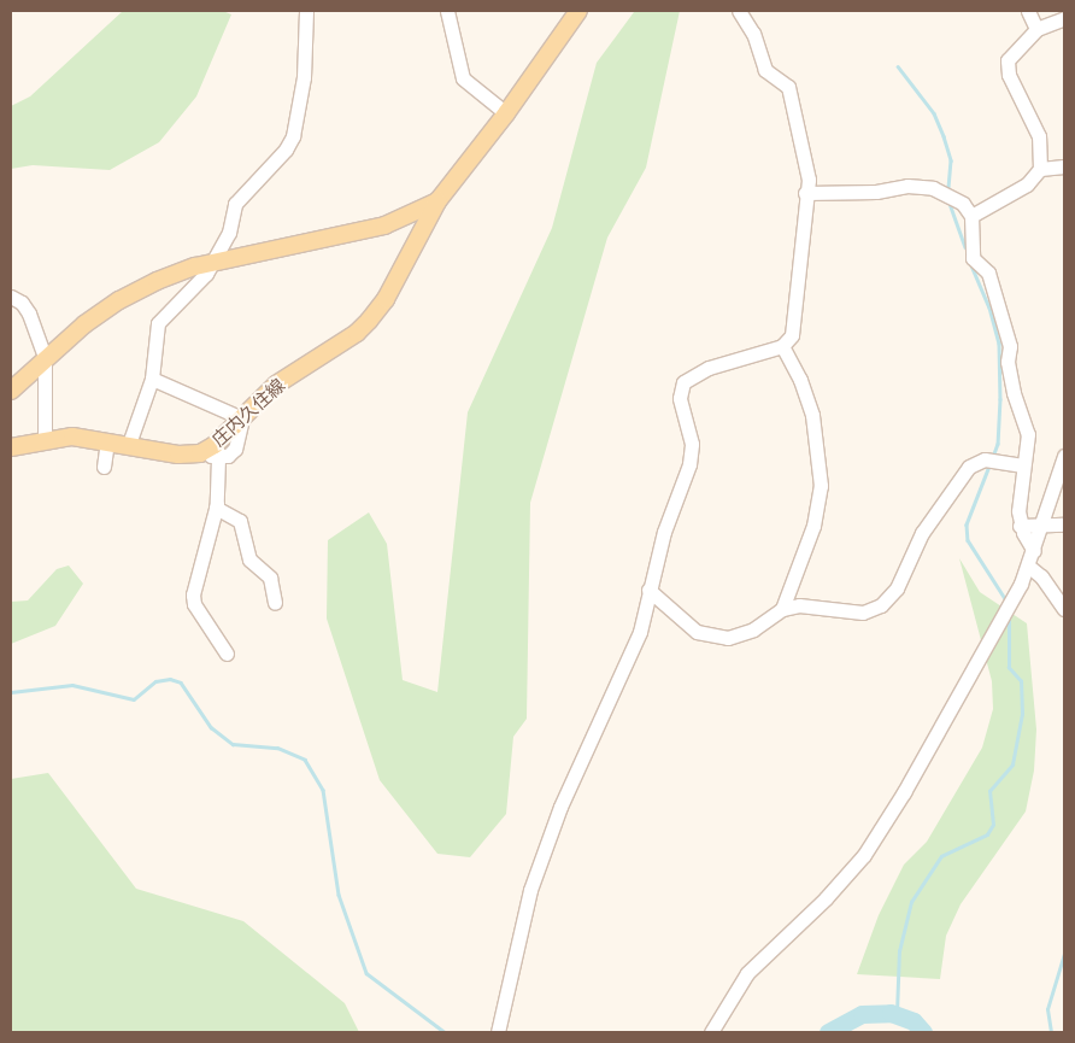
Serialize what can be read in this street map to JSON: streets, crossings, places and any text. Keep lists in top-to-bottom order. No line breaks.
{"streets":{"main road":["庄内久住線"]}}
